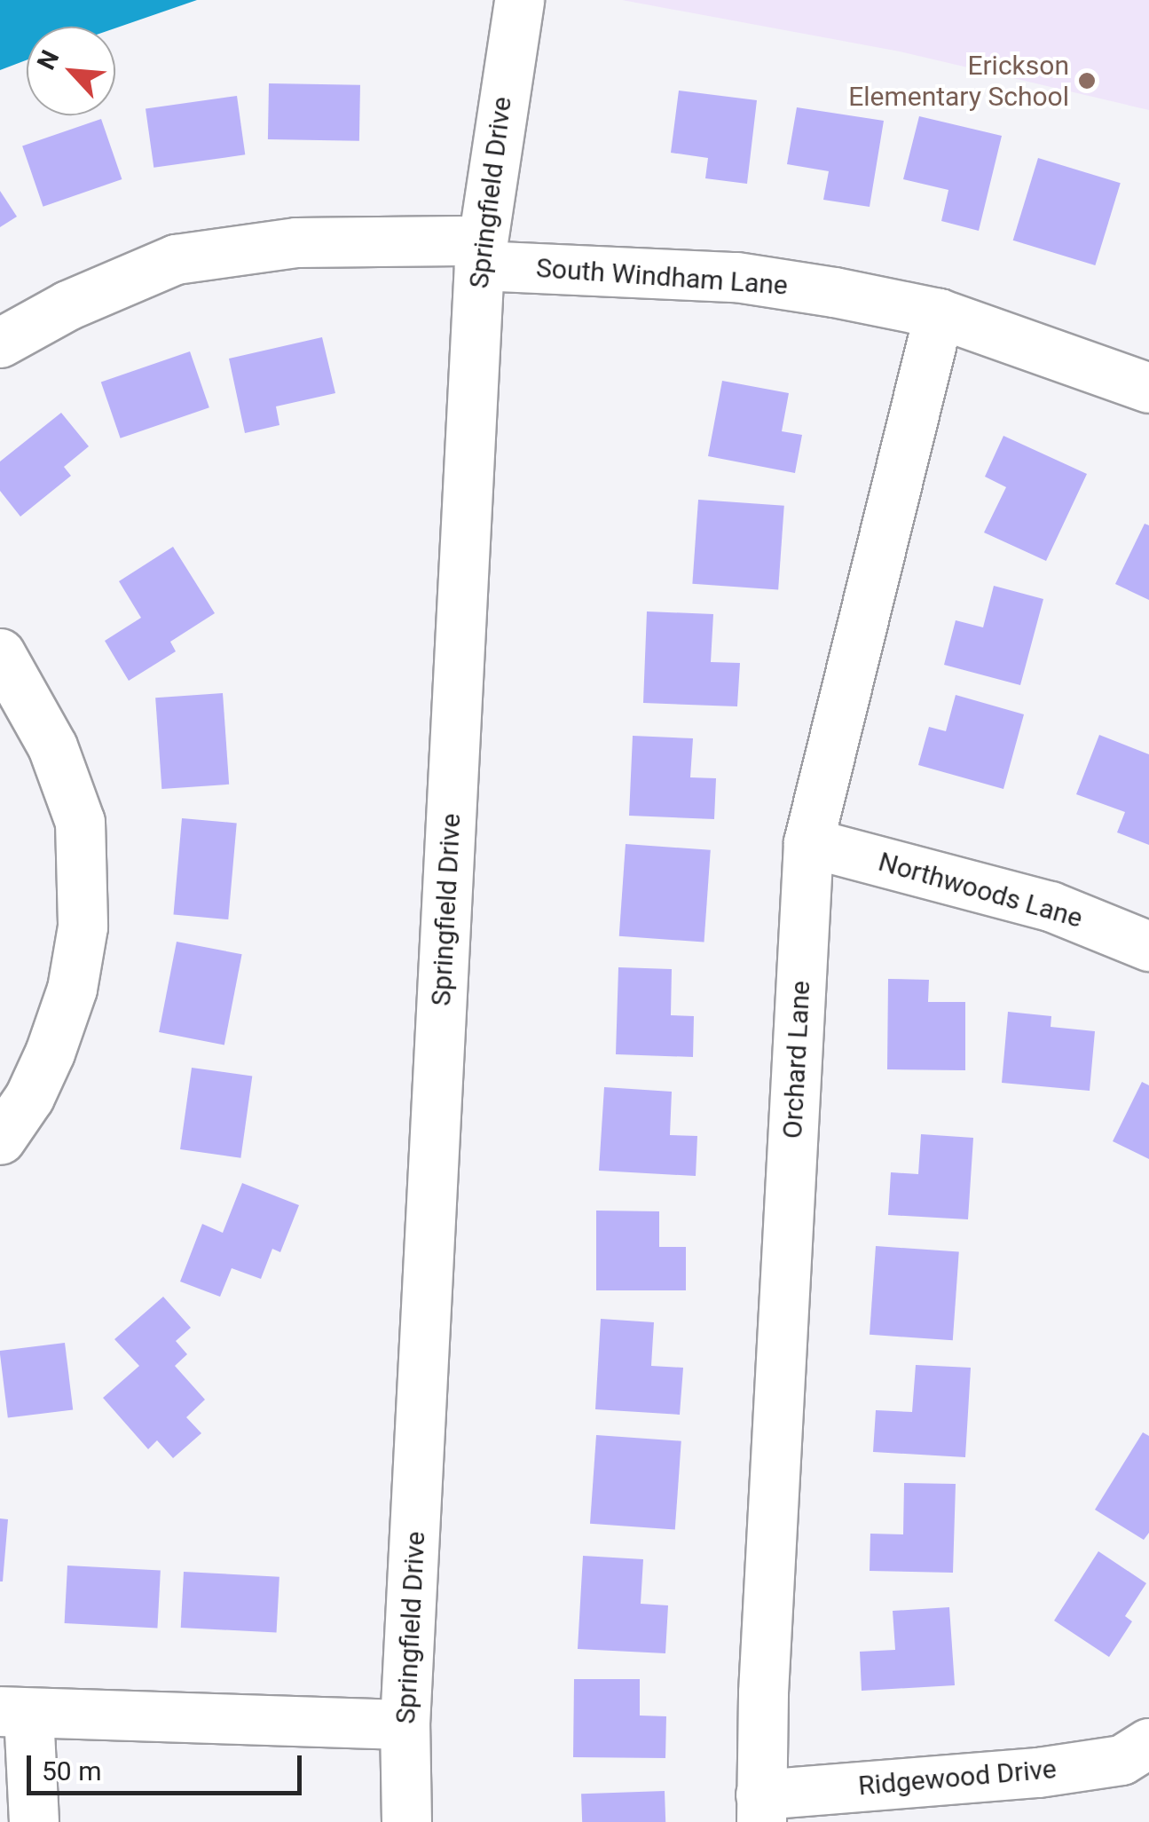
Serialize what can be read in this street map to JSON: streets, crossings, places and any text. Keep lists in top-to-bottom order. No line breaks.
{"streets":{"street":["Springfield Drive","South Windham Lane","Northwoods Lane","Orchard Lane","Ridgewood Drive"]},"crossings":[["Springfield Drive","South Windham Lane"],["South Windham Lane","Orchard Lane"],["Northwoods Lane","Orchard Lane"],["Orchard Lane","Ridgewood Drive"]],"places":["Erickson Elementary School"],"scale_bar":"50 m","north":"top left"}
